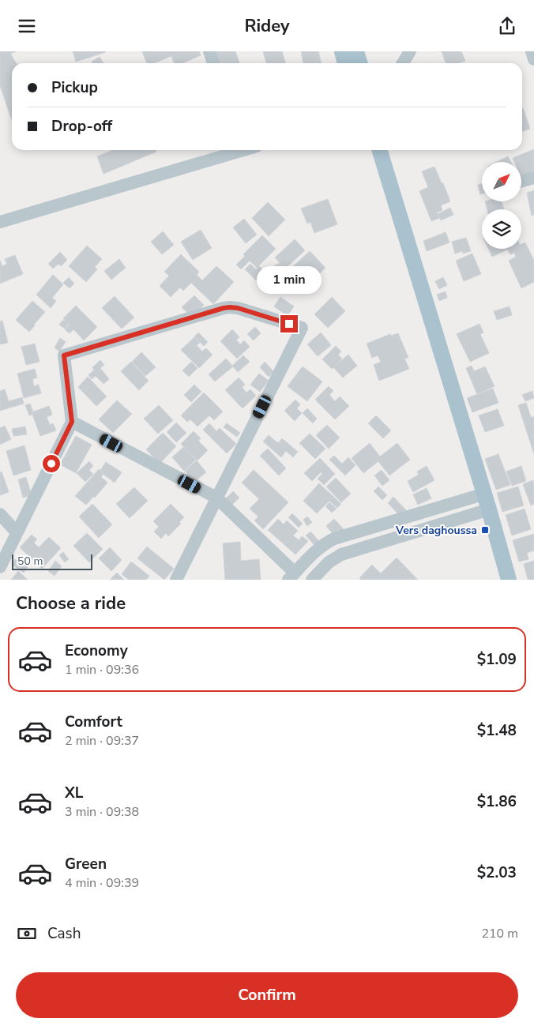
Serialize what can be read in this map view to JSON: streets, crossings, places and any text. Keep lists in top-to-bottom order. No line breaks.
{"places":{"transit":["Vers daghoussa"]},"scale_bar":"50 m","north":"top right","page":{"header":"Ridey","banner":["Pickup","Drop-off"],"bubble":"1 min","scale":"50 m","heading":"Choose a ride","list":[{"name":"Economy","note":"1 min · 09:36","value":"$1.09"},{"name":"Comfort","note":"2 min · 09:37","value":"$1.48"},{"name":"XL","note":"3 min · 09:38","value":"$1.86"},{"name":"Green","note":"4 min · 09:39","value":"$2.03"}],"pay":["Cash","210 m"],"buttons":"Confirm"}}
